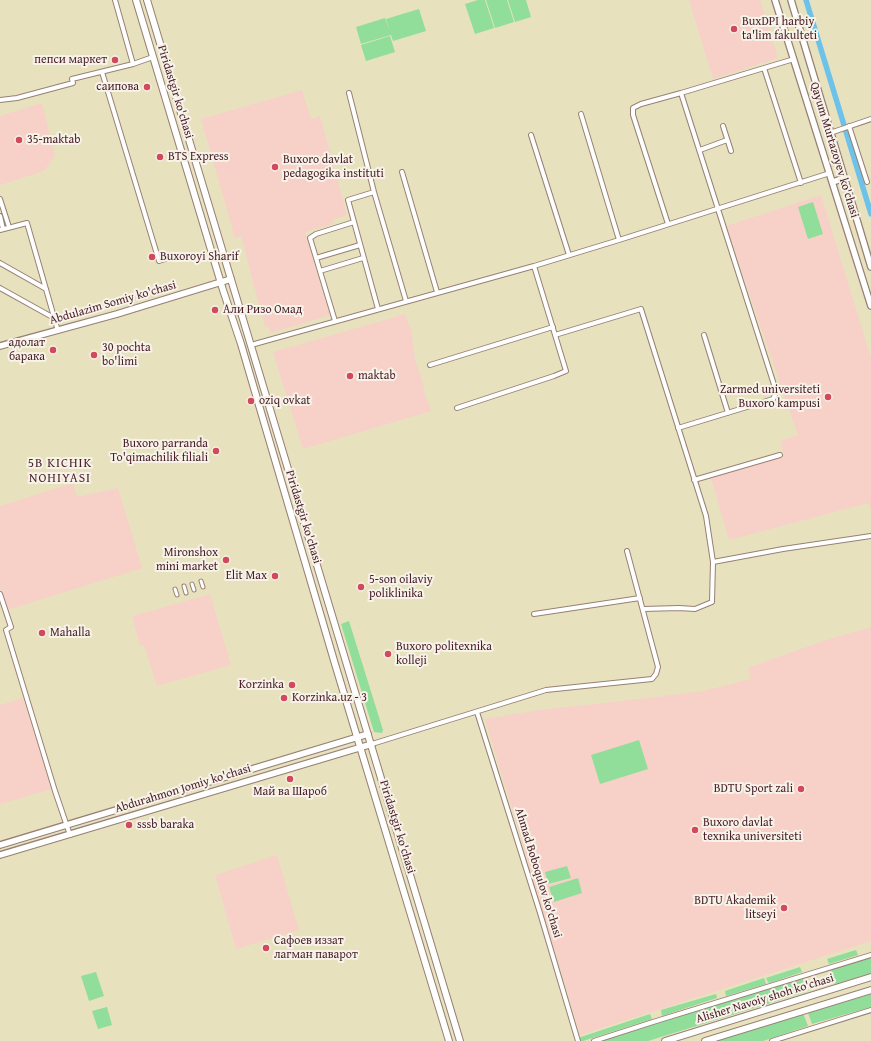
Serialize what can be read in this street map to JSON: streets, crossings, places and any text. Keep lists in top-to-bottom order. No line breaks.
{"streets":{"main road":["Piridastgir ko'chasi","Alisher Navoiy shoh ko'chasi"],"street":["Qayum Murtazoyev ko'chasi","Abdulazim Somiy ko'chasi","Abdurahmon Jomiy ko'chasi","Ahmad Boboqulov ko'chasi"]},"crossings":[["Piridastgir ko'chasi","Abdulazim Somiy ko'chasi"],["Piridastgir ko'chasi","Abdurahmon Jomiy ko'chasi"]],"districts":["5B KICHIK NOHIYASI"],"places":["BuxDPI harbiy ta'lim fakulteti","пепси маркет","саипова","35-maktab","BTS Express","Buxoro davlat pedagogika instituti","Buxoroyi Sharif","Али Ризо Омад","адолат барака","30 pochta bo'limi","maktab","Zarmed universiteti Buxoro kampusi","oziq ovkat","Buxoro parranda To'qimachilik filiali","Mironshox mini market","Elit Max","5-son oilaviy poliklinika","Mahalla","Buxoro politexnika kolleji","Korzinka","Korzinka.uz - 3","Май ва Шароб","BDTU Sport zali","sssb baraka","Buxoro davlat texnika universiteti","BDTU Akademik litseyi","Сафоев иззат лагман паварот"]}
